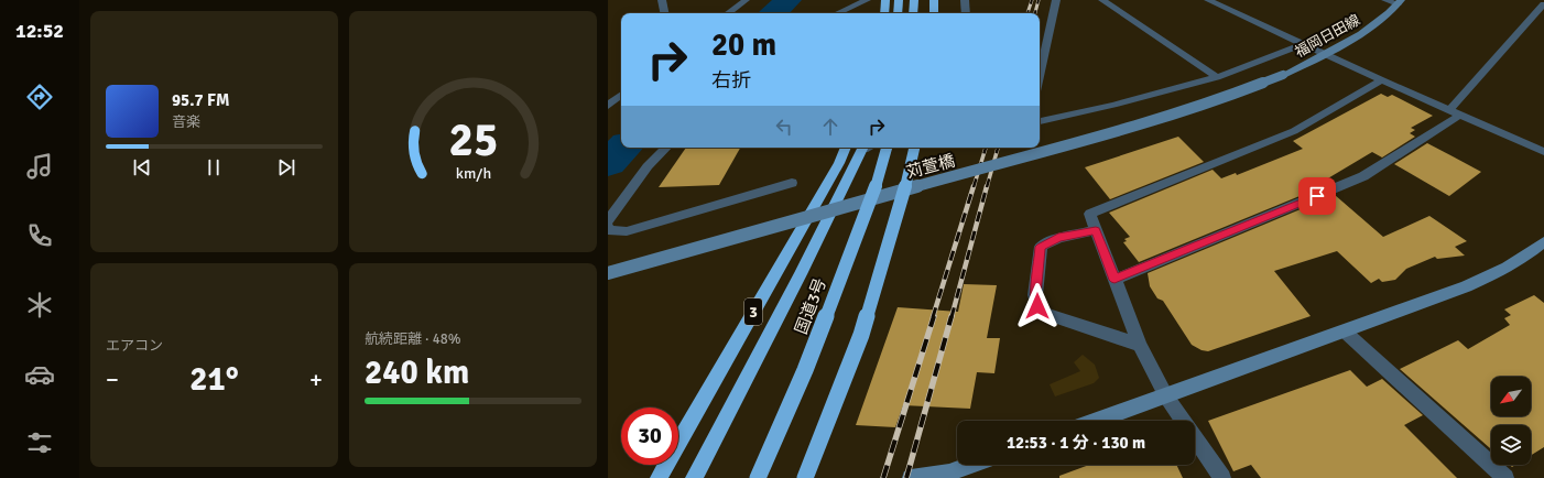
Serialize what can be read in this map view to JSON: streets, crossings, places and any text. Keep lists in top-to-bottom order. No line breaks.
{"streets":{"highway":["国道3号","3"],"main road":["福岡日田線","苅萱橋"]},"crossings":[["福岡日田線","苅萱橋"]],"north":"bottom left","page":{"tabs":"12:52","turn":["20 m","右折"],"song":["95.7 FM","音楽"],"tile":["エアコン",["航続距離 · 48%","240 km"]],"heat":["−","21°","+"],"limit":"30","trip":"12:53 · 1 分 · 130 m","gauge":["25","km/h"]}}
